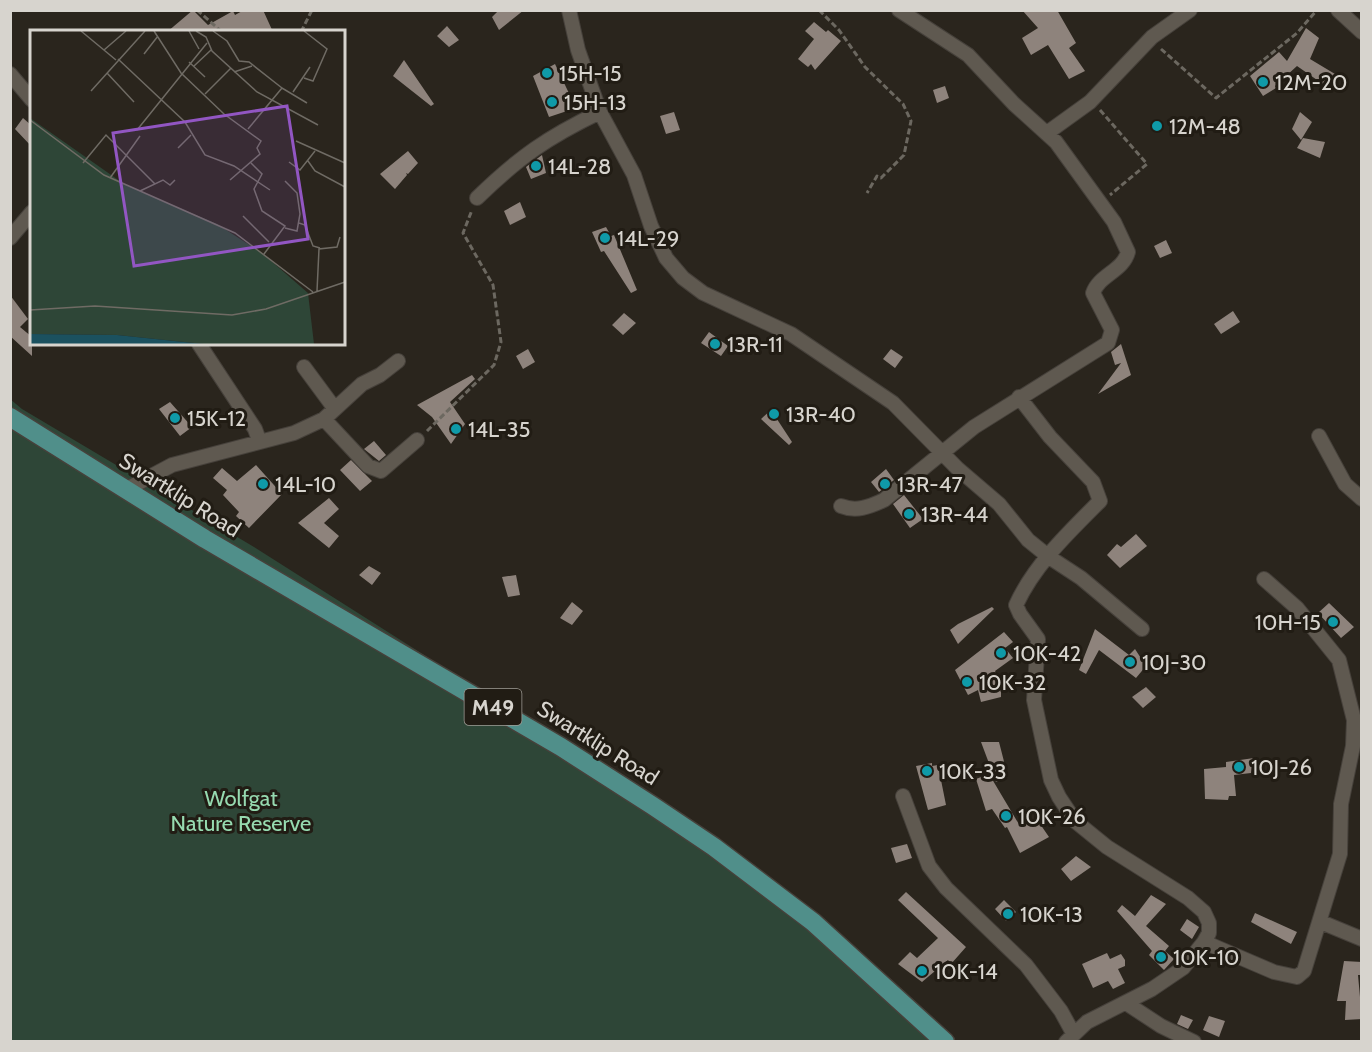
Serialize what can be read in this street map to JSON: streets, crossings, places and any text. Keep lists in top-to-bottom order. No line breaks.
{"streets":{"main road":["Swartklip Road","M49"]},"parks":["Wolfgat Nature Reserve"],"places":["15H-15","12M-20","15H-13","12M-48","14L-28","14L-29","13R-11","13R-40","15K-12","14L-35","14L-10","13R-47","13R-44","10H-15","10K-42","10J-30","10K-32","10J-26","10K-33","10K-26","10K-13","10K-10","10K-14"]}
